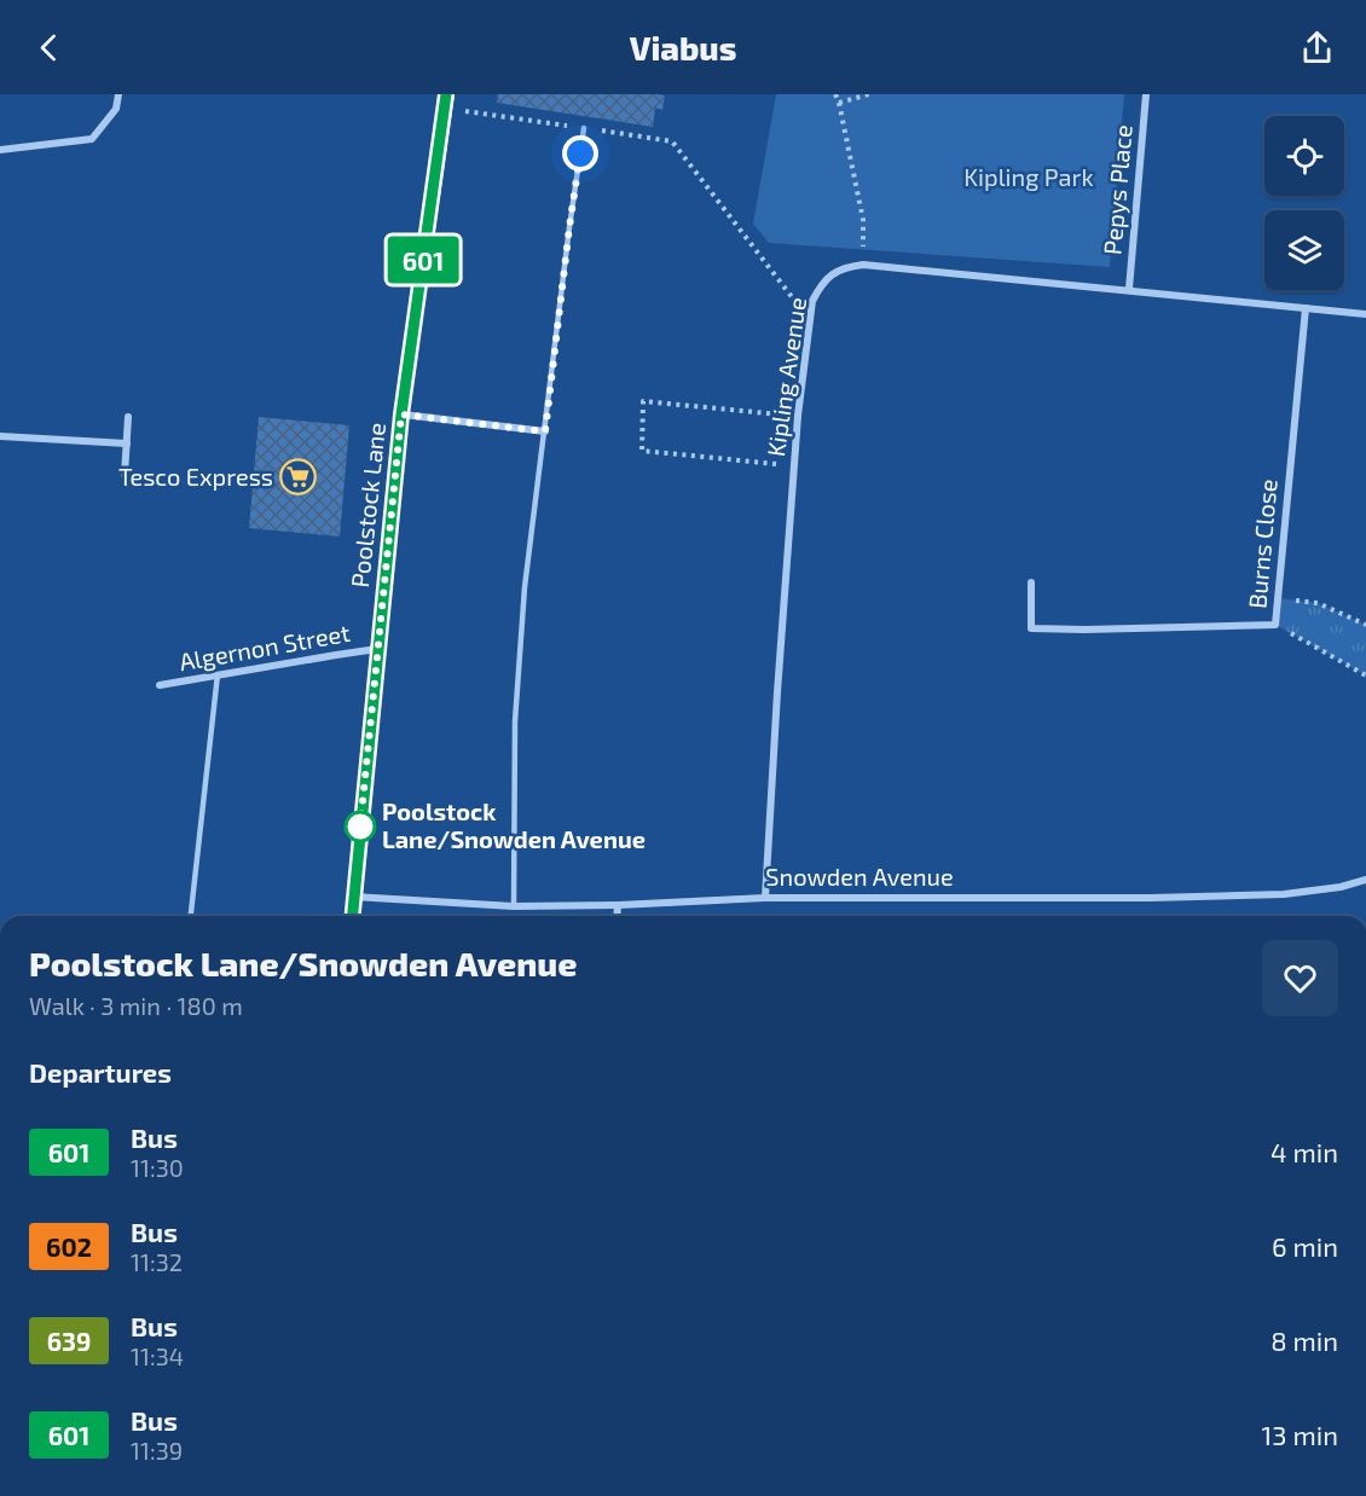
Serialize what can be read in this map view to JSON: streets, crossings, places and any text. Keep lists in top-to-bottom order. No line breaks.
{"streets":{"main road":["Poolstock Lane"],"street":["Pepys Place","Kipling Avenue","Burns Close","Algernon Street","Snowden Avenue"]},"crossings":[["Pepys Place","Kipling Avenue"],["Kipling Avenue","Burns Close"],["Kipling Avenue","Snowden Avenue"],["Poolstock Lane","Algernon Street"],["Poolstock Lane","Snowden Avenue"]],"parks":["Kipling Park"],"places":{"supermarket":["Tesco Express"],"other":["Poolstock Lane/Snowden Avenue"]},"lines":["bus line 601"],"page":{"header":"Viabus","on_map":"601","heading":[["Poolstock Lane/Snowden Avenue","Walk · 3 min · 180 m"],"Departures"],"list":[{"mark":"601","name":"Bus","note":"11:30","value":"4 min"},{"mark":"602","name":"Bus","note":"11:32","value":"6 min"},{"mark":"639","name":"Bus","note":"11:34","value":"8 min"},{"mark":"601","name":"Bus","note":"11:39","value":"13 min"}]}}
